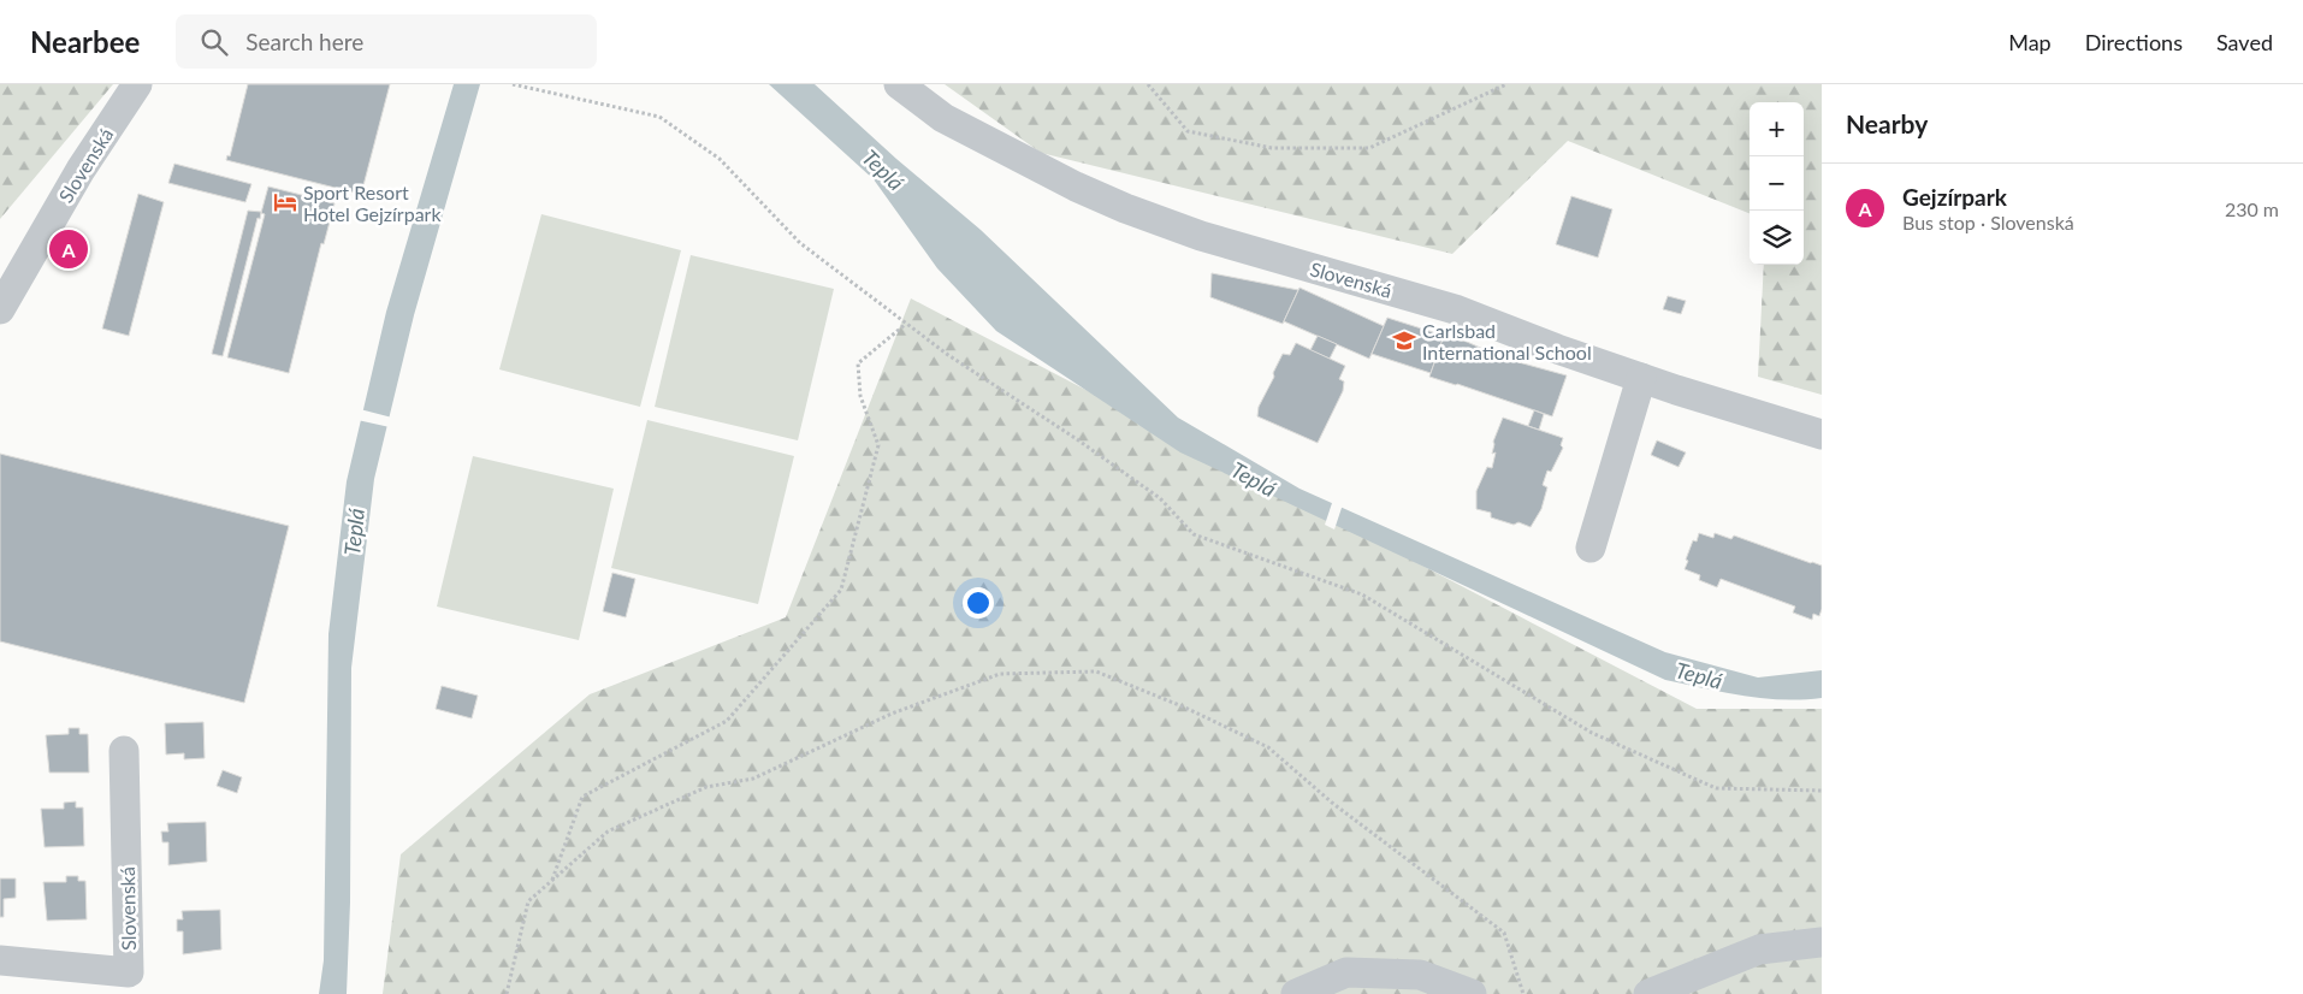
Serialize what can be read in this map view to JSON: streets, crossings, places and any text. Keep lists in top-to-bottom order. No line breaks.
{"streets":{"street":["Slovenská"]},"water":["Teplá"],"places":{"hotel":["Sport Resort Hotel Gejzírpark"],"school or university":["Carlsbad International School"]},"page":{"header":"Nearbee","search":"Search here","nav":["Map","Directions","Saved"],"heading":"Nearby","map_buttons":["+","−"],"list":[{"mark":"A","name":"Gejzírpark","note":"Bus stop · Slovenská","value":"230 m"}],"pins":"A"}}
